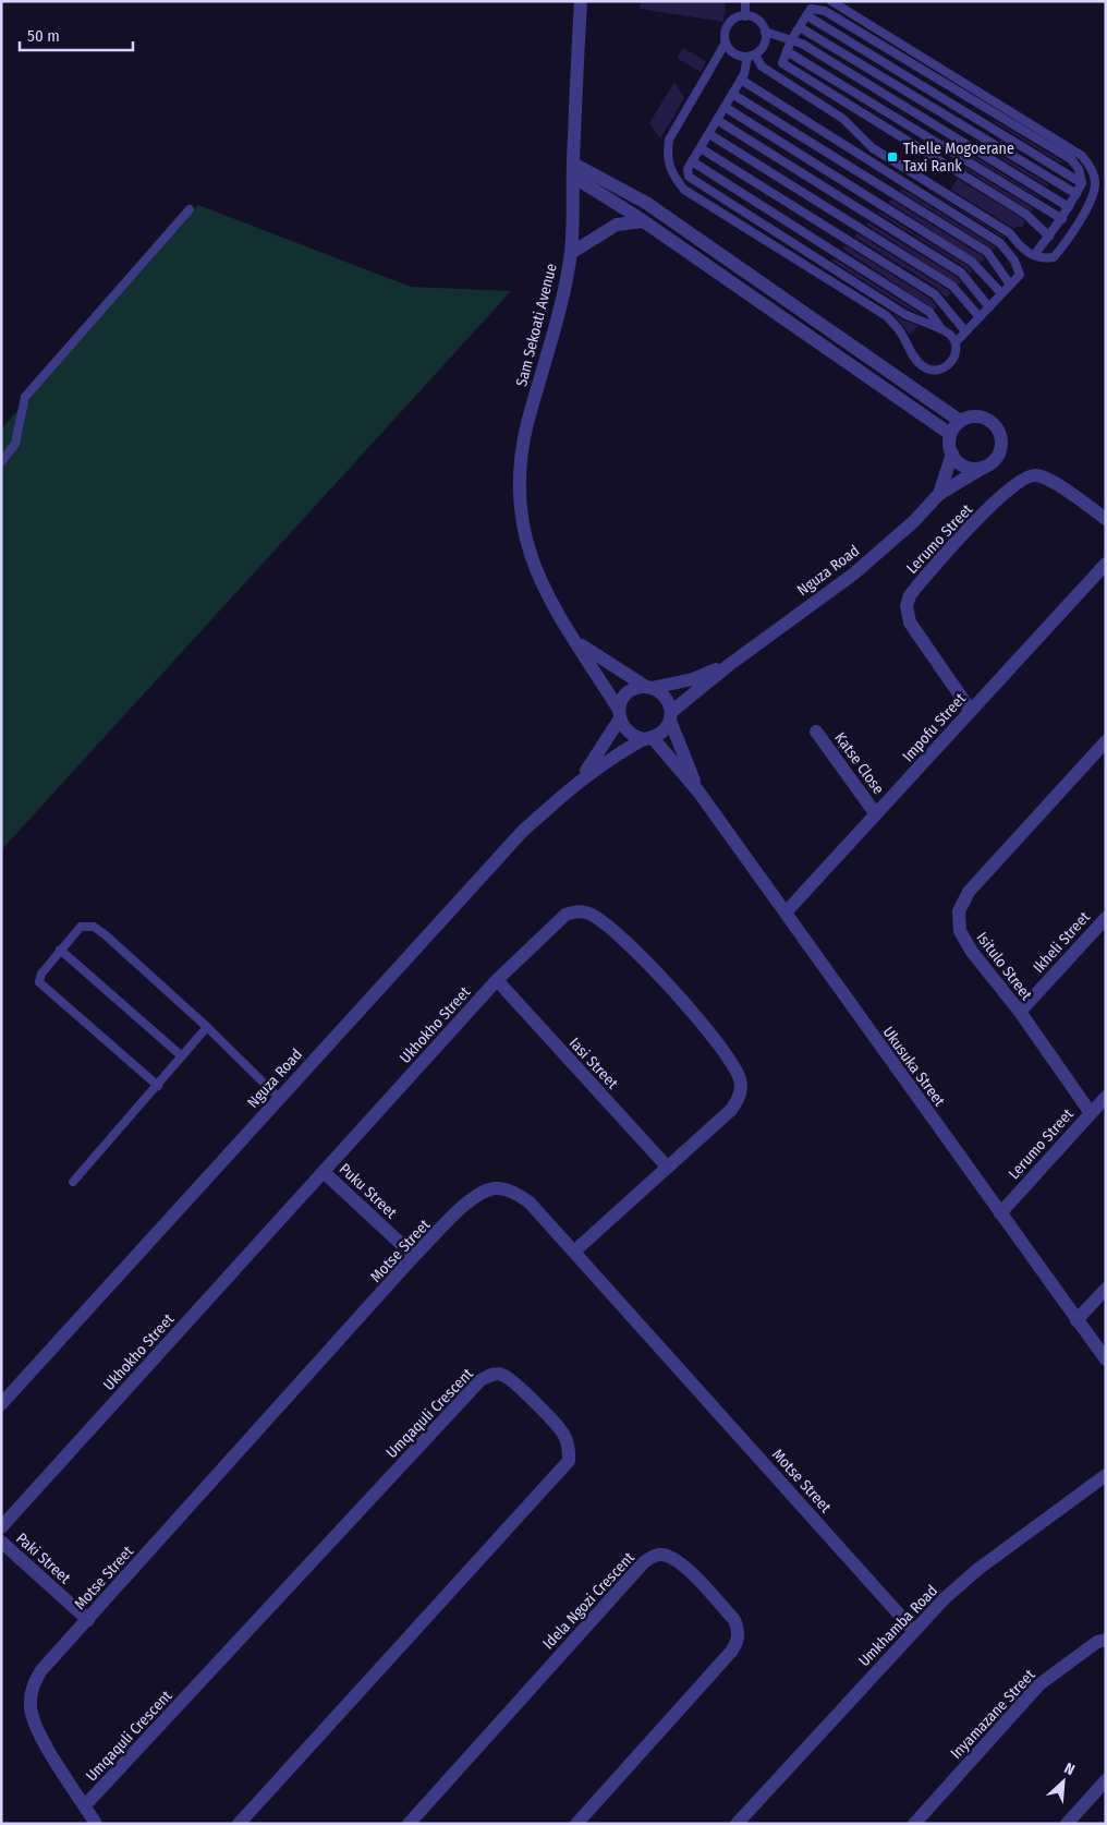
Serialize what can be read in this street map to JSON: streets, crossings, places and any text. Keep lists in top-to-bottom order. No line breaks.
{"streets":{"street":["Sam Sekoati Avenue","Lerumo Street","Nguza Road","Impofu Street","Katse Close","Ikheli Street","Isitulo Street","Ukhokho Street","Iasi Street","Ukusuka Street","Puku Street","Motse Street","Umqaquli Crescent","Paki Street","Idela Ngozi Crescent","Umkhamba Road","Inyamazane Street"]},"crossings":[["Sam Sekoati Avenue","Nguza Road"],["Sam Sekoati Avenue","Ukusuka Street"],["Lerumo Street","Impofu Street"],["Lerumo Street","Isitulo Street"],["Lerumo Street","Ukusuka Street"],["Nguza Road","Ukusuka Street"],["Impofu Street","Katse Close"],["Impofu Street","Ukusuka Street"],["Ikheli Street","Isitulo Street"],["Ukhokho Street","Iasi Street"],["Ukhokho Street","Puku Street"],["Ukhokho Street","Motse Street"],["Puku Street","Motse Street"],["Motse Street","Umqaquli Crescent"],["Motse Street","Paki Street"],["Motse Street","Umkhamba Road"]],"places":{"transit":["Thelle Mogoerane Taxi Rank"]},"scale_bar":"50 m","north":"top right"}
